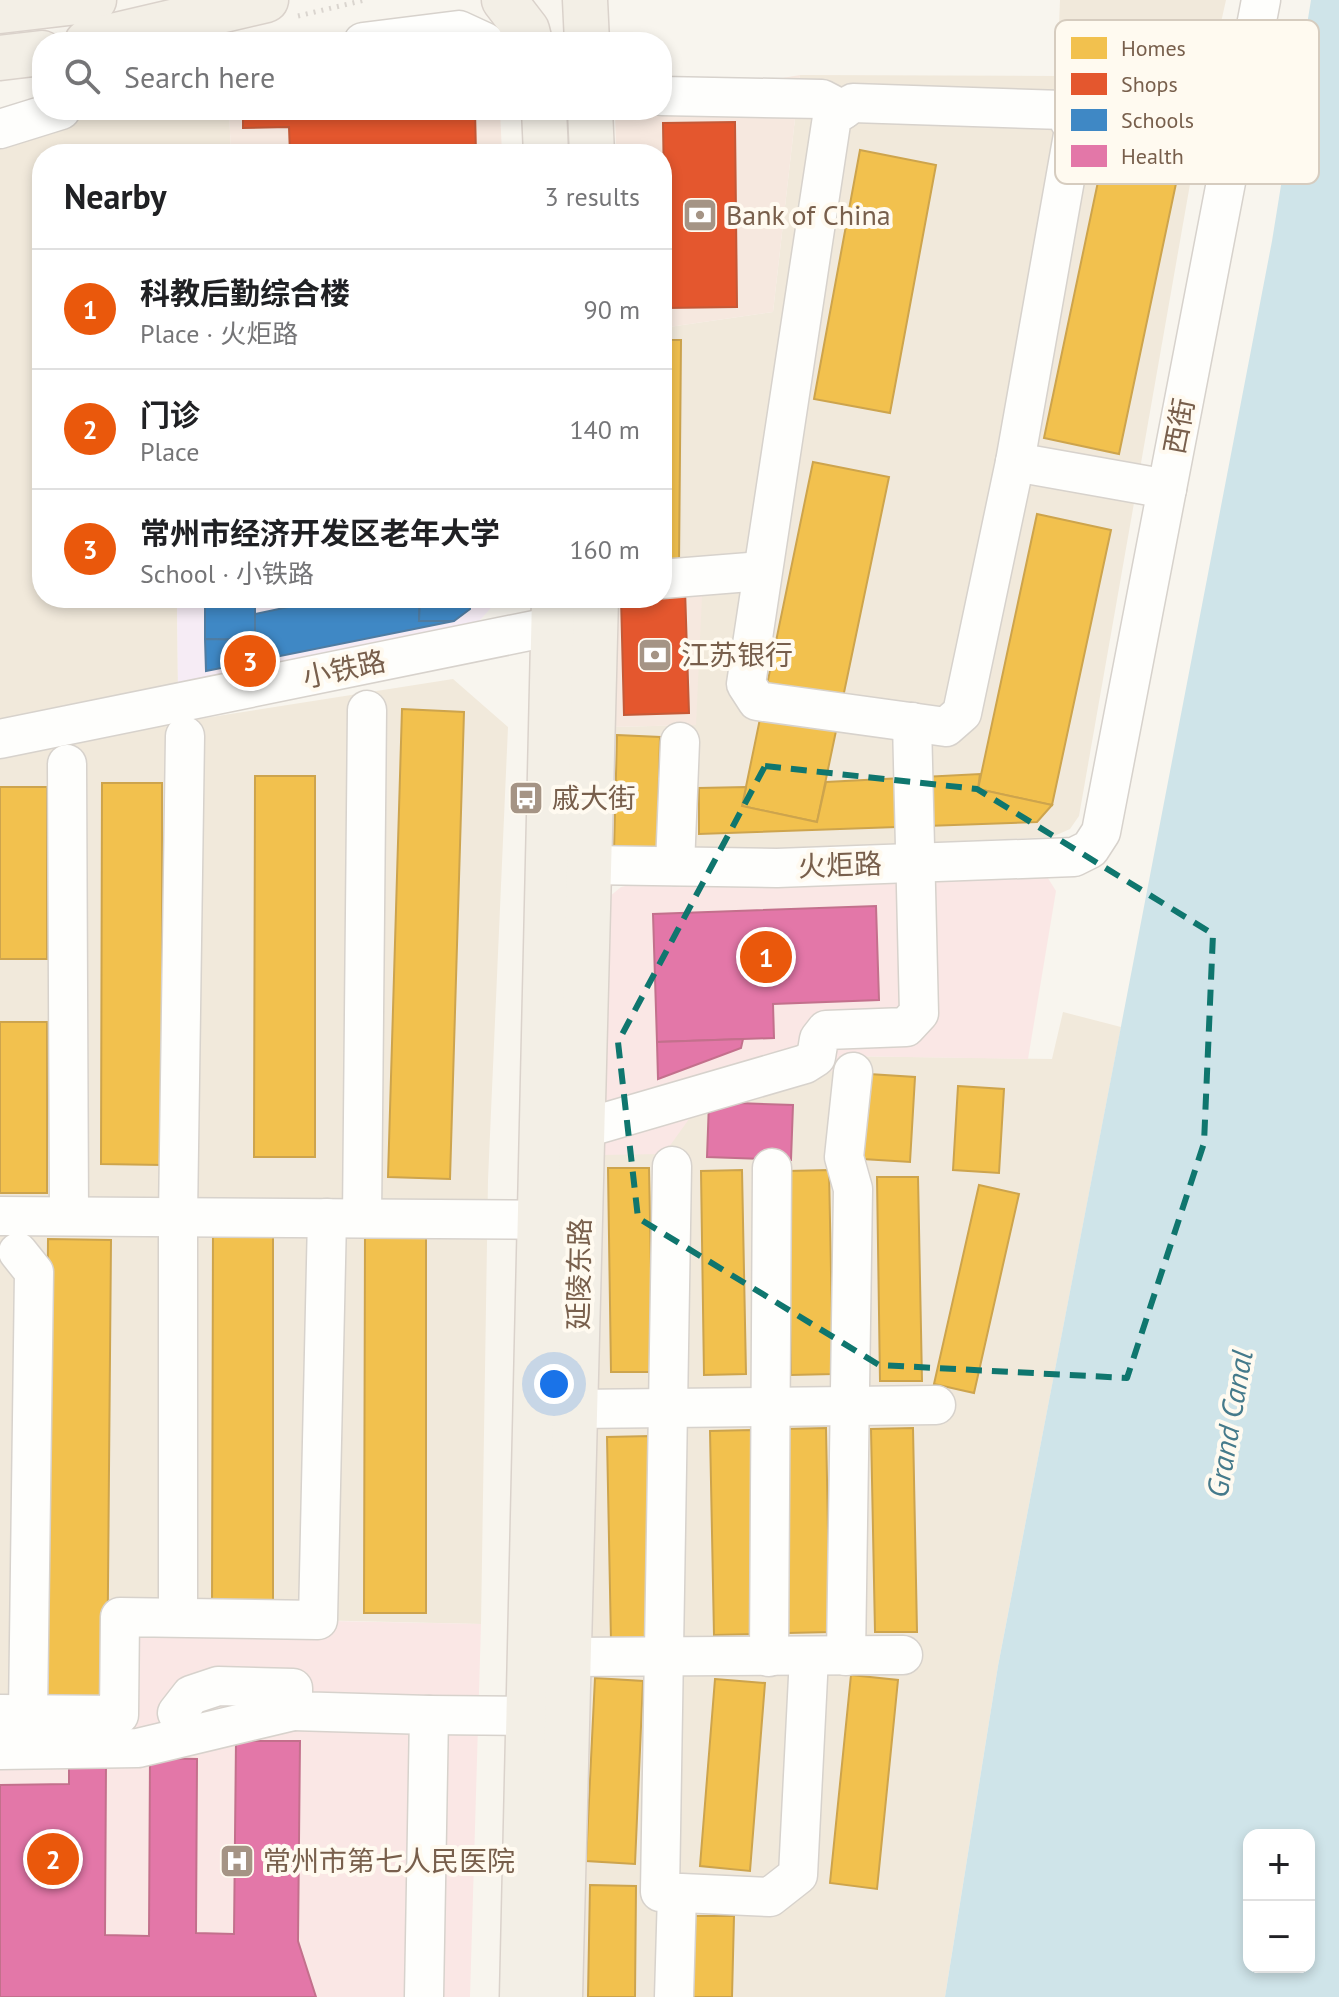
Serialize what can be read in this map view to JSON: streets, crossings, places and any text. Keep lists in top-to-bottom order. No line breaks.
{"streets":{"main road":["延陵东路"],"street":["西街","小铁路","火炬路"]},"crossings":[["西街","火炬路"],["小铁路","延陵东路"],["火炬路","延陵东路"]],"water":["Grand Canal"],"places":{"bank":["Bank of China","江苏银行"],"bus stop":["戚大街"],"hospital":["常州市第七人民医院"]},"legend":["Homes","Shops","Schools","Health"],"page":{"search":"Search here","heading":["Nearby","3 results"],"list":[{"mark":"1","name":"科教后勤综合楼","note":"Place · 火炬路","value":"90 m"},{"mark":"2","name":"门诊","note":"Place","value":"140 m"},{"mark":"3","name":"常州市经济开发区老年大学","note":"School · 小铁路","value":"160 m"}],"pins":["3","1","2"],"map_buttons":["+","−"]}}
